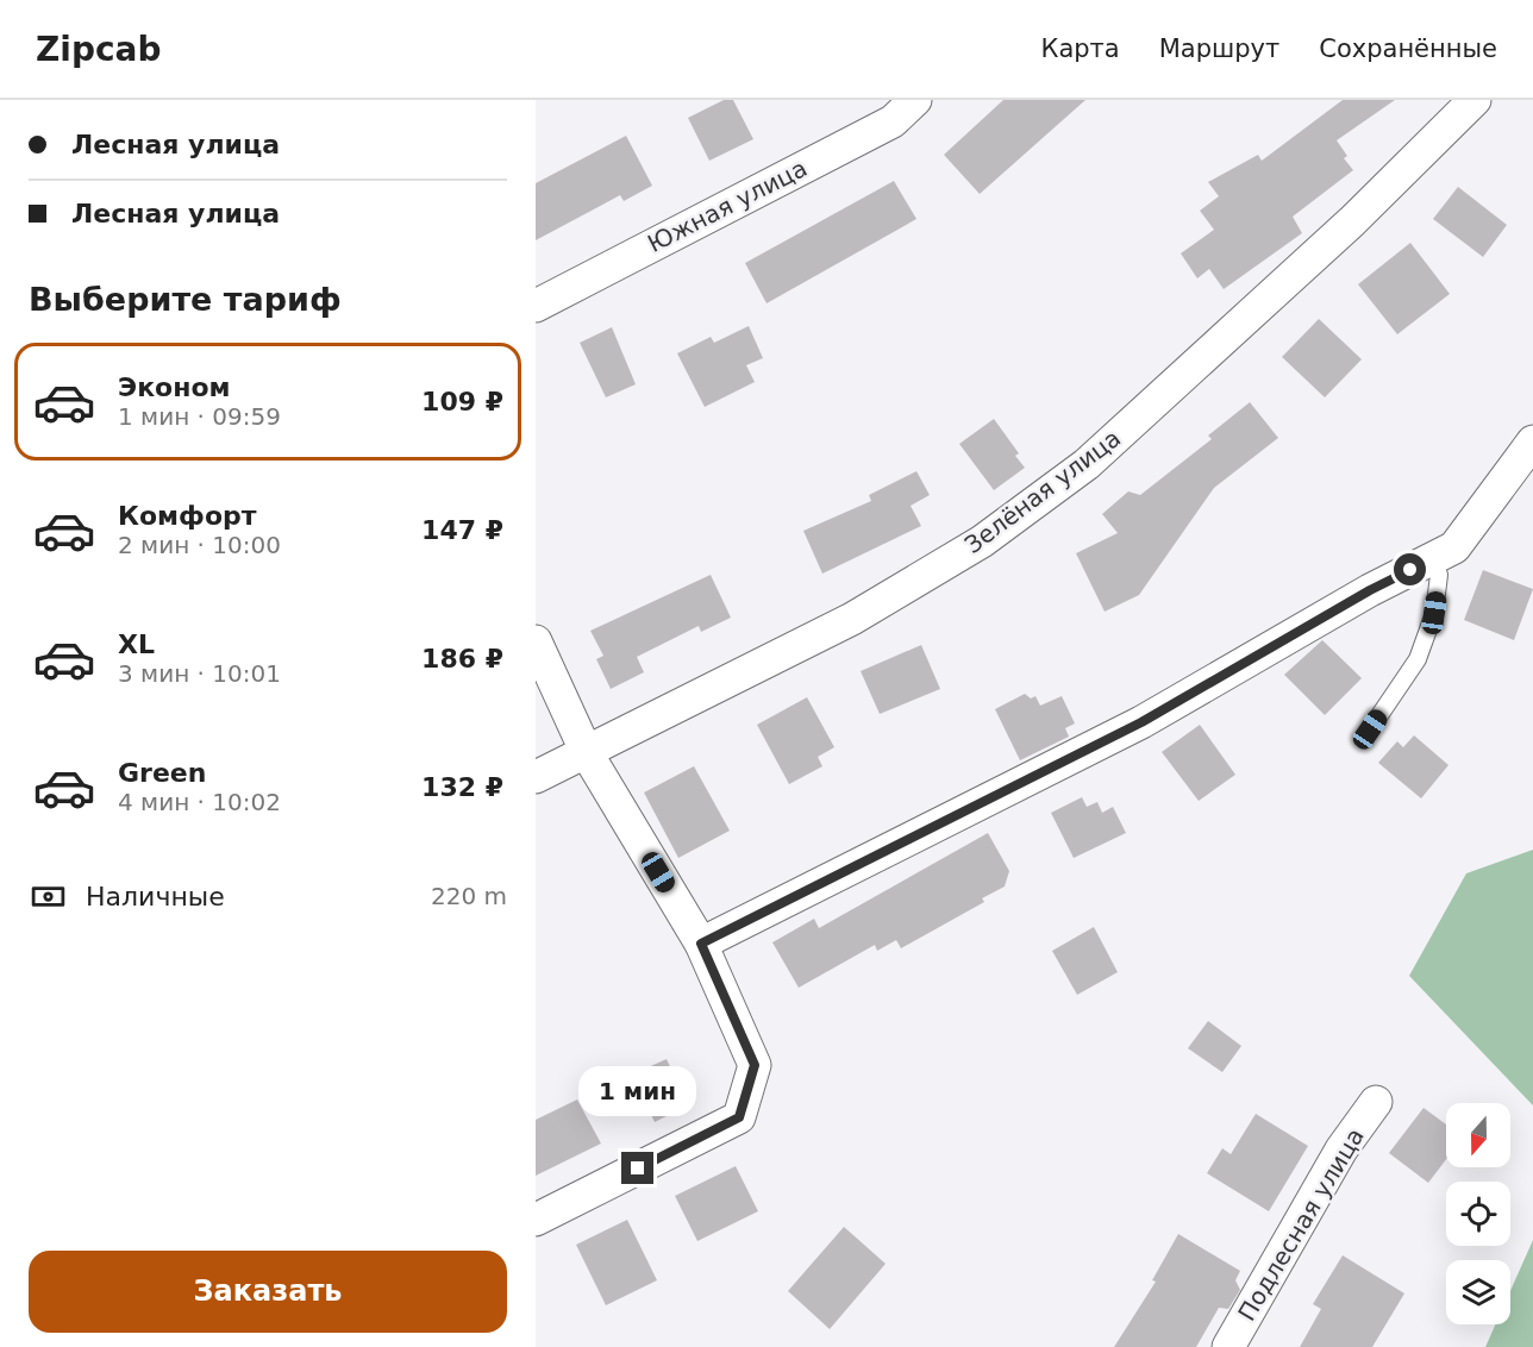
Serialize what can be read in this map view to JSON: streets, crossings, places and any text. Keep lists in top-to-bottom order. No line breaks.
{"streets":{"street":["Южная улица","Зелёная улица","Подлесная улица"]},"north":"bottom","page":{"header":"Zipcab","nav":["Карта","Маршрут","Сохранённые"],"banner":["Лесная улица","Лесная улица"],"heading":"Выберите тариф","list":[{"name":"Эконом","note":"1 мин · 09:59","value":"109 ₽"},{"name":"Комфорт","note":"2 мин · 10:00","value":"147 ₽"},{"name":"XL","note":"3 мин · 10:01","value":"186 ₽"},{"name":"Green","note":"4 мин · 10:02","value":"132 ₽"}],"pay":["Наличные","220 m"],"bubble":"1 мин","buttons":"Заказать"}}
